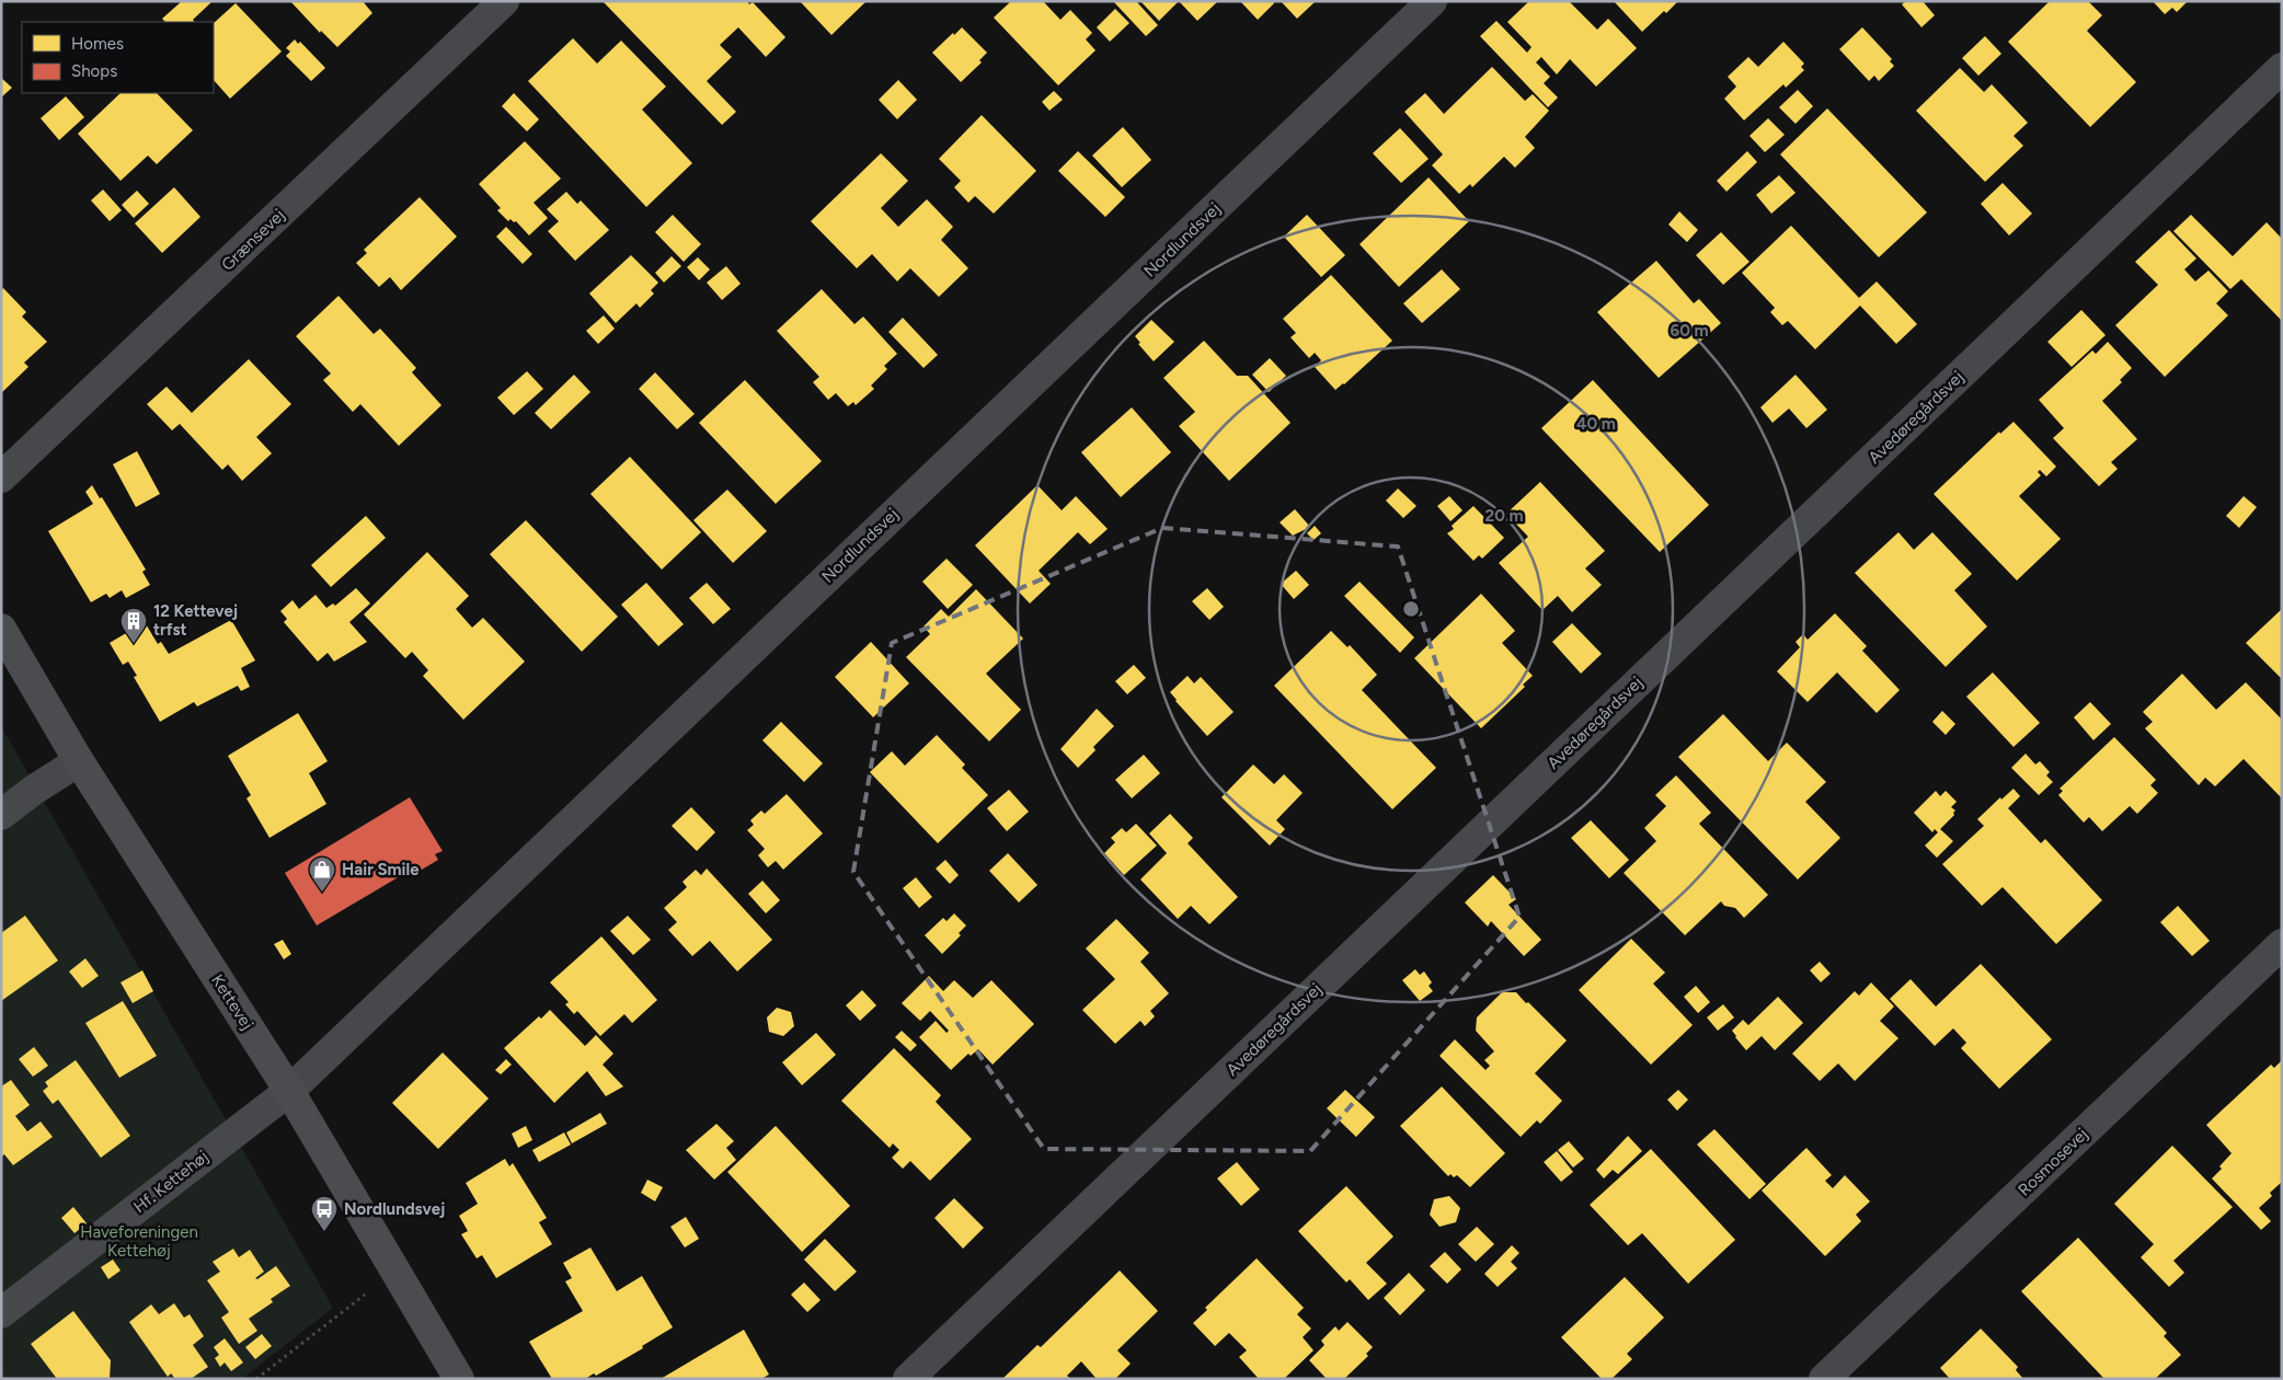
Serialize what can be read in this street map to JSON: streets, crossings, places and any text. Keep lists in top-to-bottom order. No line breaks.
{"streets":{"street":["Grænsevej","Nordlundsvej","Avedøregårdsvej","Kettevej","Rosmosevej","Hf. Kettehøj"]},"crossings":[["Nordlundsvej","Kettevej"],["Nordlundsvej","Hf. Kettehøj"],["Kettevej","Hf. Kettehøj"]],"parks":["Haveforeningen Kettehøj"],"places":{"building":["12 Kettevej trfst"],"shop":["Hair Smile"],"bus stop":["Nordlundsvej"]},"legend":["Homes","Shops"],"rings":["60 m","40 m","20 m"]}
